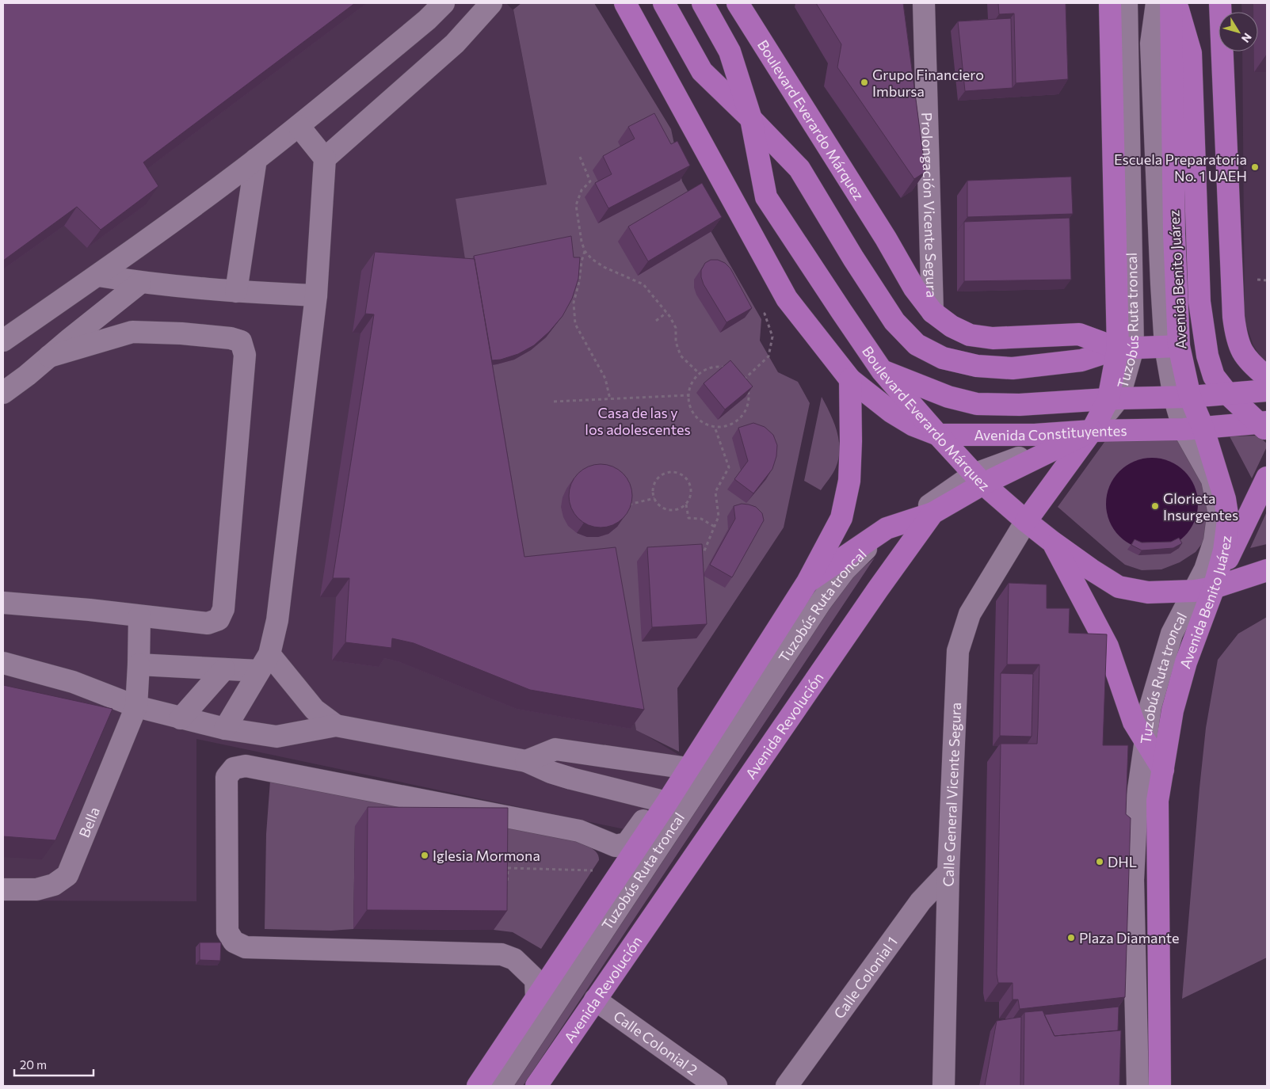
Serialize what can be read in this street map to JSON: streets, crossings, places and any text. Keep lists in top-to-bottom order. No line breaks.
{"streets":{"main road":["Boulevard Everardo Márquez","Avenida Benito Juárez","Avenida Constituyentes","Avenida Revolución"],"street":["Prolongación Vicente Segura","Tuzobús Ruta troncal","Calle General Vicente Segura","Bella","Calle Colonial 1","Calle Colonial 2"]},"crossings":[["Boulevard Everardo Márquez","Prolongación Vicente Segura"],["Boulevard Everardo Márquez","Avenida Benito Juárez"],["Boulevard Everardo Márquez","Tuzobús Ruta troncal"],["Boulevard Everardo Márquez","Avenida Constituyentes"],["Boulevard Everardo Márquez","Avenida Revolución"],["Boulevard Everardo Márquez","Calle General Vicente Segura"],["Avenida Benito Juárez","Tuzobús Ruta troncal"],["Avenida Benito Juárez","Avenida Constituyentes"],["Tuzobús Ruta troncal","Avenida Constituyentes"],["Tuzobús Ruta troncal","Avenida Revolución"],["Avenida Constituyentes","Avenida Revolución"],["Avenida Revolución","Calle Colonial 2"],["Calle General Vicente Segura","Calle Colonial 1"]],"parks":["Casa de las y los adolescentes"],"places":["Grupo Financiero Imbursa","Escuela Preparatoria No. 1 UAEH","Glorieta Insurgentes","Iglesia Mormona","DHL","Plaza Diamante"],"scale_bar":"20 m","north":"bottom right"}
